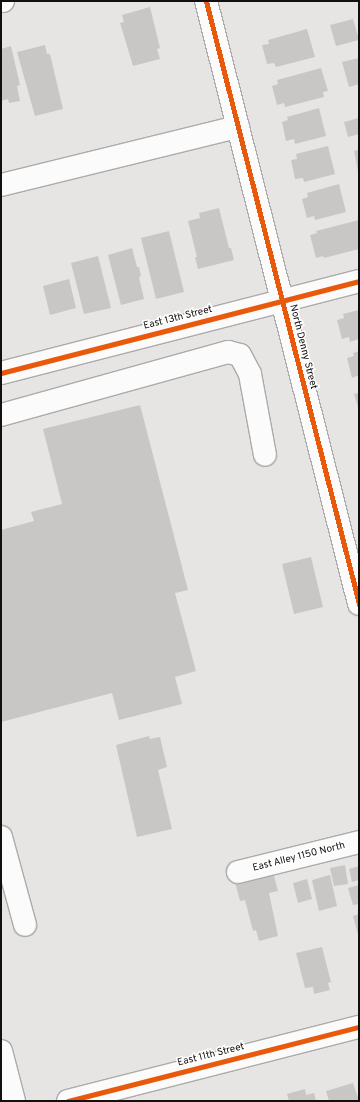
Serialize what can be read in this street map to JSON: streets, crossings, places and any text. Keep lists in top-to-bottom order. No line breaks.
{"streets":{"street":["East 13th Street","North Denny Street","East Alley 1150 North","East 11th Street"]},"crossings":[["East 13th Street","North Denny Street"]]}
